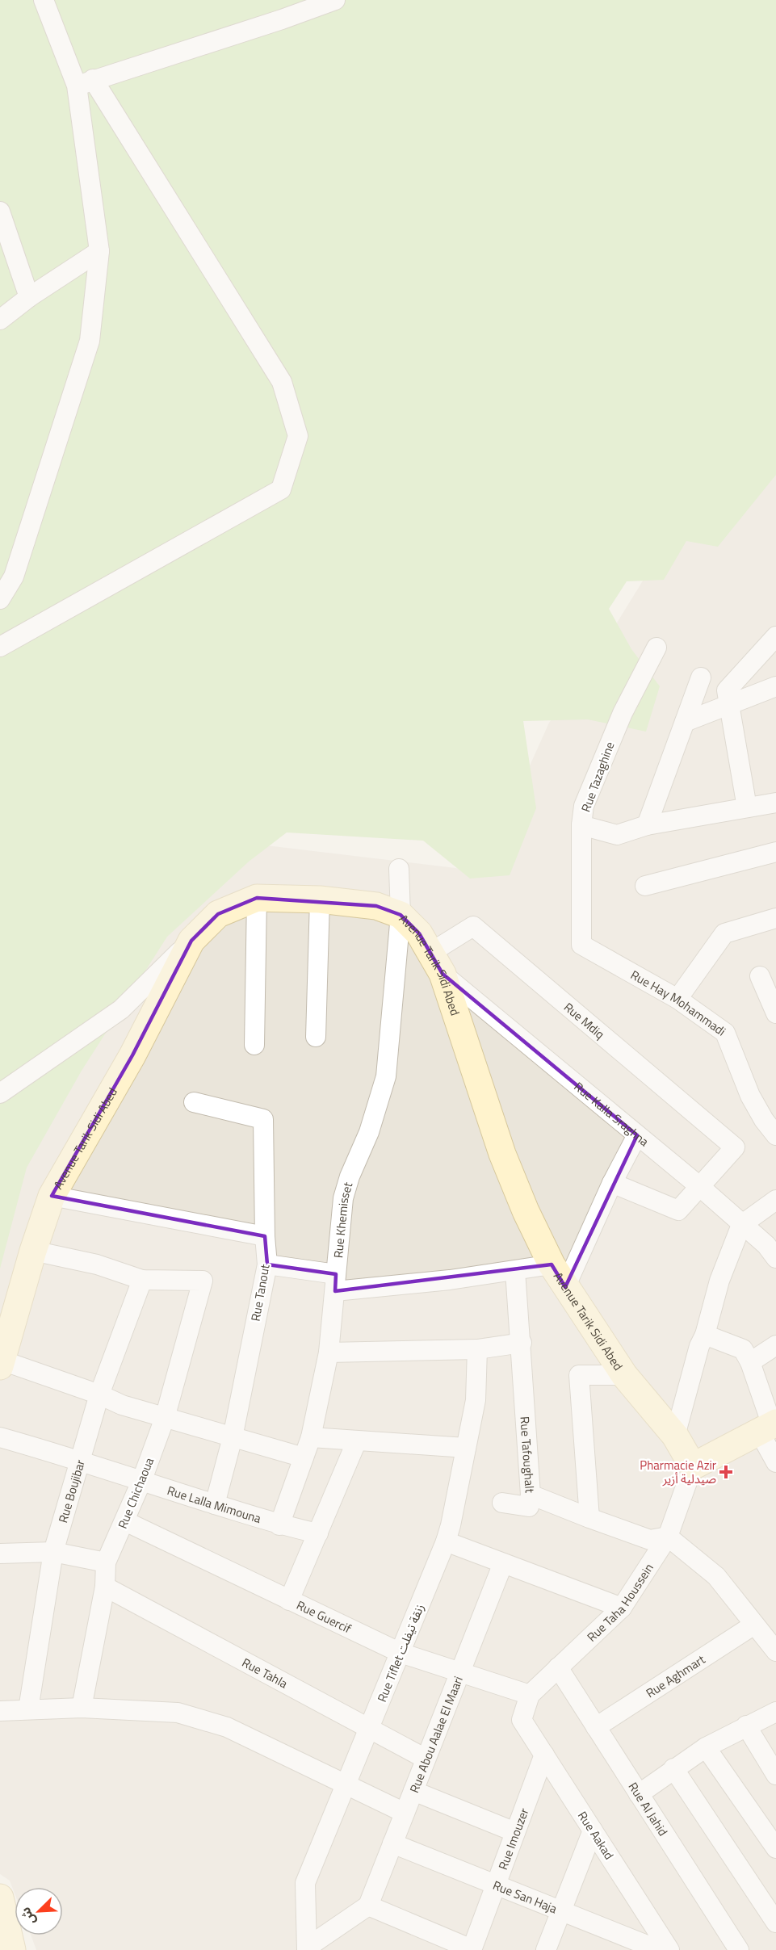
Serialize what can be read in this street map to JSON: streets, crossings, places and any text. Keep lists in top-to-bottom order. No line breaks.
{"streets":{"street":["Rue Tazaghine","Avenue Tarik Sidi Abed","Rue Hay Mohammadi","Rue Mdiq","Rue Kalla Sraghna","Rue Khemisset","Rue Tanout","Rue Tafoughalt","Rue Boujibar","Rue Chichaoua","Rue Lalla Mimouna","Rue Taha Houssein","Rue Guercif","Rue Tiflet زنقة تيفلت","Rue Tahla","Rue Aghmart","Rue Abou Aalae El Maari","Rue Al Jahid","Rue Aakad","Rue Imouzer","Rue San Haja"]},"crossings":[["Rue Tazaghine","Rue Hay Mohammadi"],["Avenue Tarik Sidi Abed","Rue Mdiq"],["Avenue Tarik Sidi Abed","Rue Kalla Sraghna"],["Avenue Tarik Sidi Abed","Rue Khemisset"],["Avenue Tarik Sidi Abed","Rue Taha Houssein"],["Rue Mdiq","Rue Kalla Sraghna"],["Rue Khemisset","Rue Lalla Mimouna"],["Rue Tanout","Rue Lalla Mimouna"],["Rue Tafoughalt","Rue Taha Houssein"],["Rue Boujibar","Rue Chichaoua"],["Rue Boujibar","Rue Lalla Mimouna"],["Rue Chichaoua","Rue Lalla Mimouna"],["Rue Chichaoua","Rue Guercif"],["Rue Chichaoua","Rue Tahla"],["Rue Taha Houssein","Rue Guercif"],["Rue Taha Houssein","Rue Al Jahid"],["Rue Taha Houssein","Rue Aakad"],["Rue Guercif","Rue Tiflet زنقة تيفلت"],["Rue Guercif","Rue Abou Aalae El Maari"],["Rue Tiflet زنقة تيفلت","Rue Tahla"],["Rue Tahla","Rue Abou Aalae El Maari"],["Rue Aghmart","Rue Al Jahid"],["Rue Abou Aalae El Maari","Rue San Haja"],["Rue Aakad","Rue Imouzer"],["Rue Imouzer","Rue San Haja"]],"places":{"health":["Pharmacie Azir صيدلية أزير"]},"north":"bottom left"}
